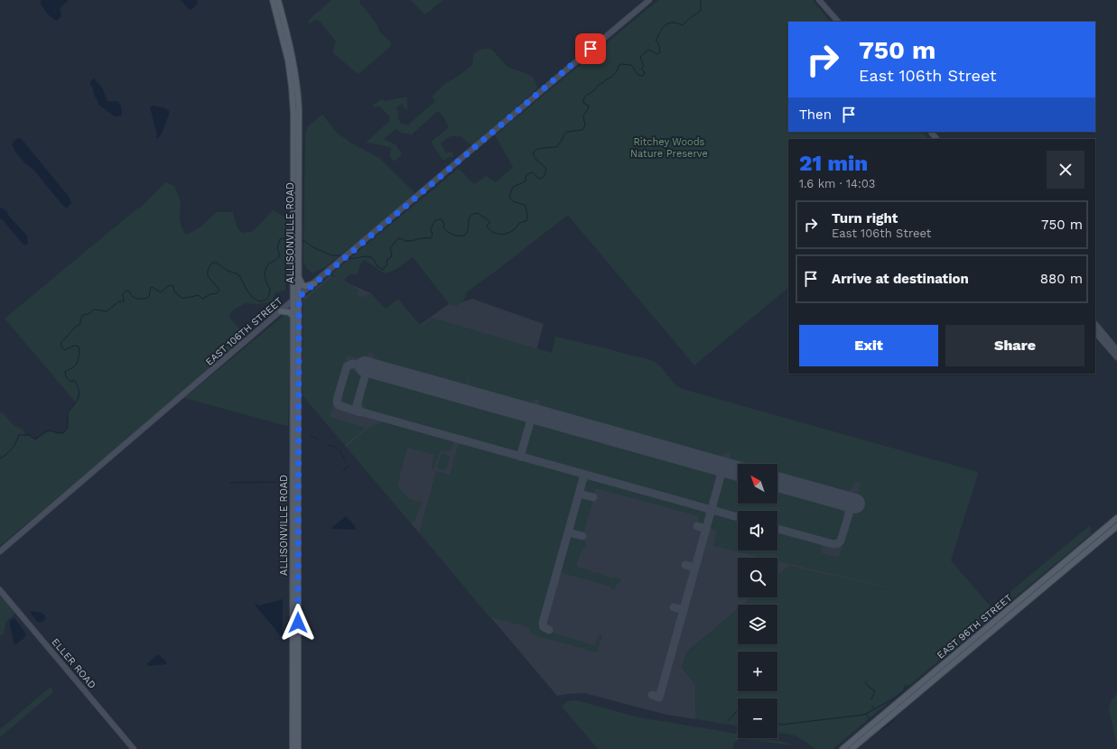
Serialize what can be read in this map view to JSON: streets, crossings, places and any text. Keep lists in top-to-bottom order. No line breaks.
{"streets":{"main road":["ALLISONVILLE ROAD","EAST 96TH STREET"],"street":["EAST 106TH STREET","ELLER ROAD"]},"crossings":[["ALLISONVILLE ROAD","EAST 106TH STREET"]],"parks":["Ritchey Woods Nature Preserve"],"north":"top left","page":{"turn":["750 m","East 106th Street"],"then":"Then","heading":["21 min","1.6 km · 14:03"],"list":[{"name":"Turn right","note":"East 106th Street","value":"750 m"},{"name":"Arrive at destination","value":"880 m"}],"buttons":["Exit","Share"],"map_buttons":["+","−"]}}
